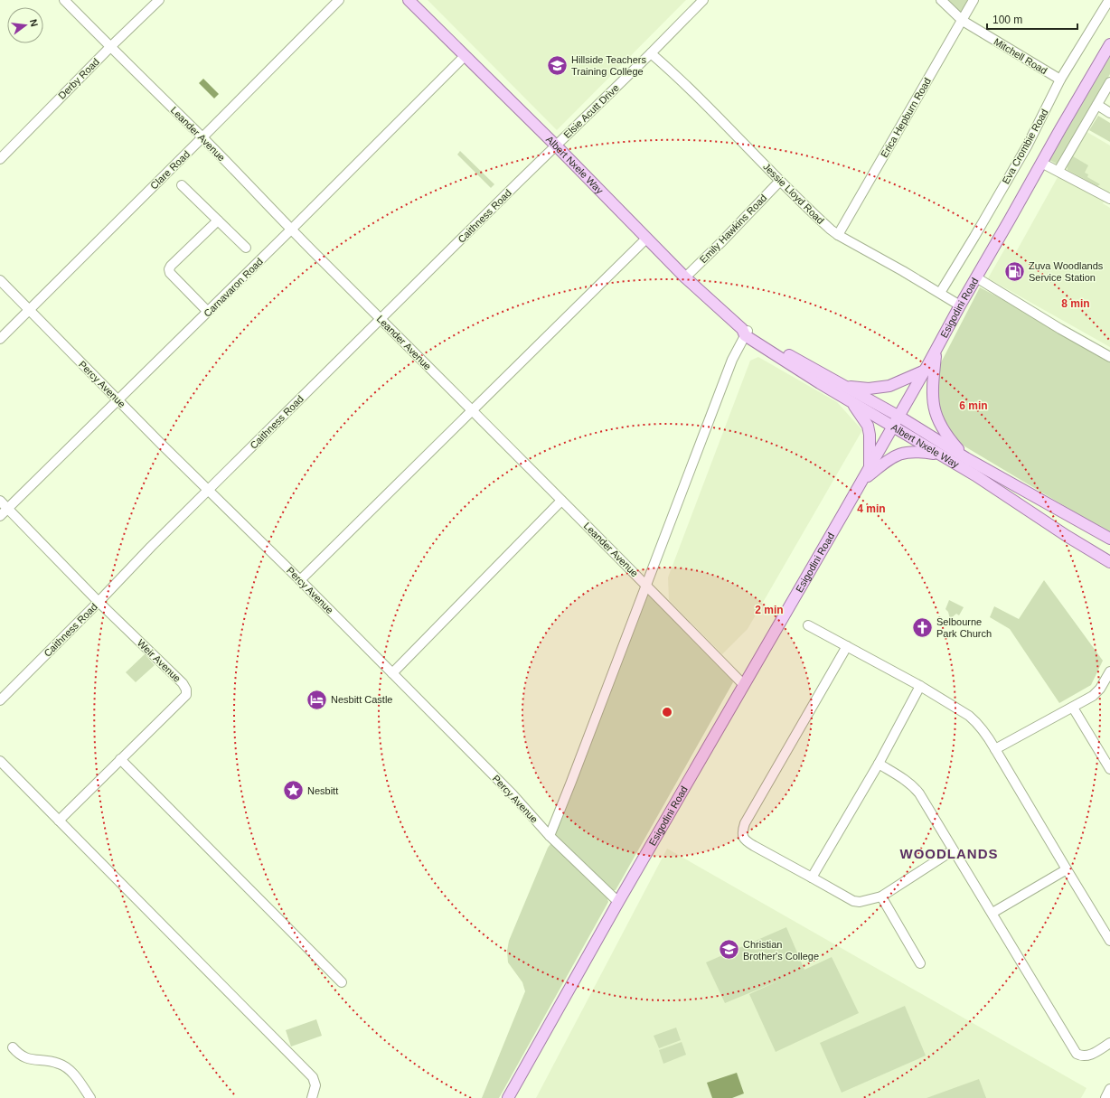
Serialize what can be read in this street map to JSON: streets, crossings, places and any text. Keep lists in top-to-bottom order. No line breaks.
{"streets":{"main road":["Albert Nxele Way","Esigodini Road"],"street":["Mitchell Road","Derby Road","Elsie Acutt Drive","Erica Hepburn Road","Leander Avenue","Eva Crombie Road","Clare Road","Jessie Lloyd Road","Caithness Road","Emily Hawkins Road","Carnavaron Road","Percy Avenue","Weir Avenue"]},"crossings":[["Mitchell Road","Erica Hepburn Road"],["Mitchell Road","Eva Crombie Road"],["Derby Road","Leander Avenue"],["Elsie Acutt Drive","Albert Nxele Way"],["Elsie Acutt Drive","Jessie Lloyd Road"],["Elsie Acutt Drive","Caithness Road"],["Erica Hepburn Road","Jessie Lloyd Road"],["Leander Avenue","Clare Road"],["Leander Avenue","Caithness Road"],["Leander Avenue","Carnavaron Road"],["Leander Avenue","Esigodini Road"],["Eva Crombie Road","Jessie Lloyd Road"],["Albert Nxele Way","Caithness Road"],["Albert Nxele Way","Emily Hawkins Road"],["Albert Nxele Way","Carnavaron Road"],["Albert Nxele Way","Esigodini Road"],["Clare Road","Percy Avenue"],["Jessie Lloyd Road","Emily Hawkins Road"],["Jessie Lloyd Road","Esigodini Road"],["Caithness Road","Percy Avenue"],["Caithness Road","Weir Avenue"],["Carnavaron Road","Percy Avenue"],["Carnavaron Road","Weir Avenue"],["Esigodini Road","Percy Avenue"]],"districts":["WOODLANDS"],"places":{"school or university":["Hillside Teachers Training College","Christian Brother's College"],"fuel station":["Zuva Woodlands Service Station"],"church":["Selbourne Park Church"],"hotel":["Nesbitt Castle"],"place":["Nesbitt"]},"scale_bar":"100 m","north":"right","rings":["8 min","6 min","4 min","2 min"]}
